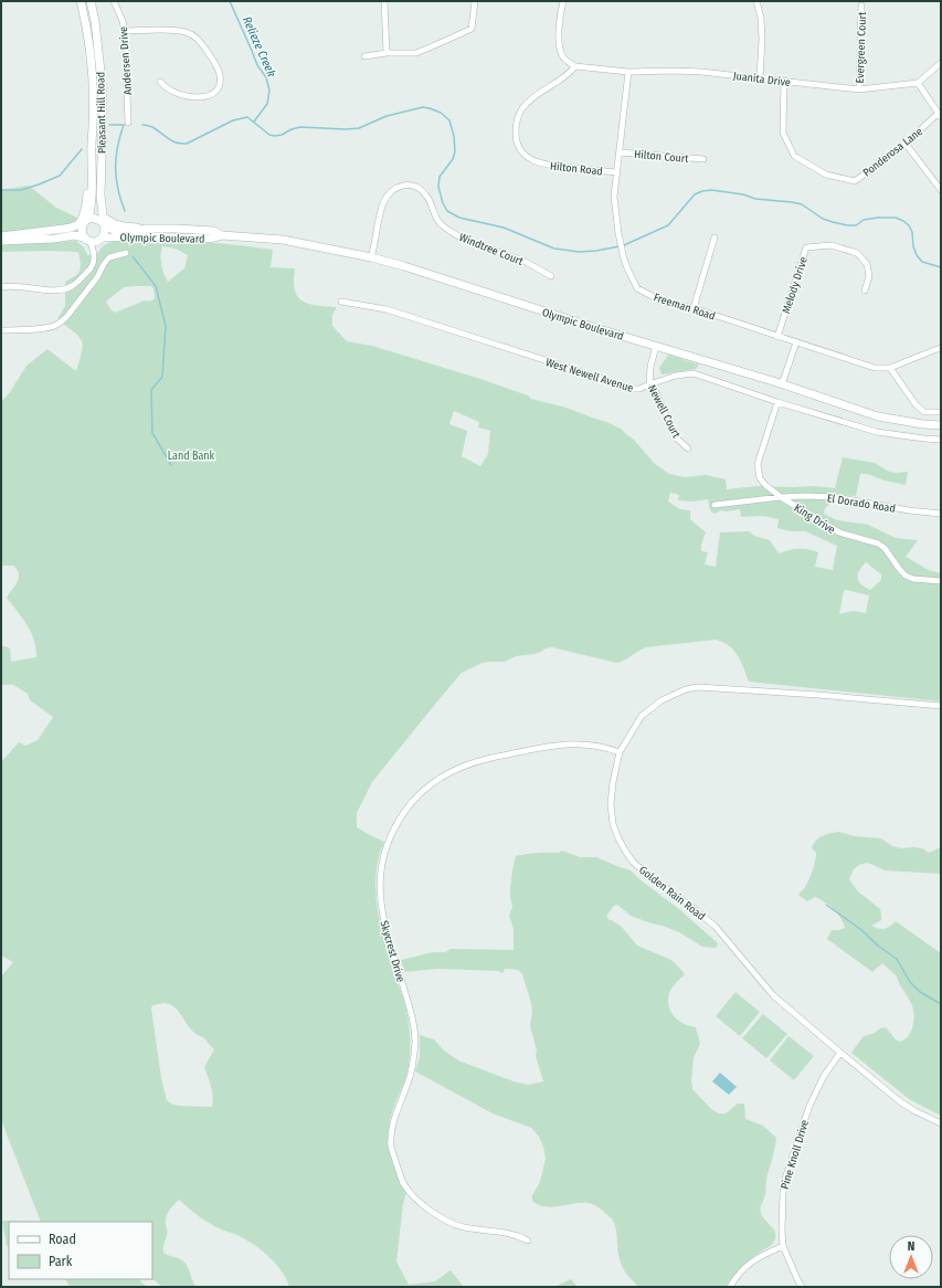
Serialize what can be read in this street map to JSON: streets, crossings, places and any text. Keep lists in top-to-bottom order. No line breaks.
{"streets":{"main road":["Pleasant Hill Road","Olympic Boulevard"],"street":["Evergreen Court","Andersen Drive","Juanita Drive","Ponderosa Lane","Hilton Court","Hilton Road","Windtree Court","Melody Drive","Freeman Road","West Newell Avenue","Newell Court","El Dorado Road","King Drive","Golden Rain Road","Skycrest Drive","Pine Knoll Drive"]},"crossings":[["Evergreen Court","Juanita Drive"],["Juanita Drive","Ponderosa Lane"],["Juanita Drive","Hilton Road"],["Juanita Drive","Freeman Road"],["Pleasant Hill Road","Olympic Boulevard"],["Hilton Court","Freeman Road"],["Hilton Road","Freeman Road"],["Olympic Boulevard","Windtree Court"],["Olympic Boulevard","Newell Court"],["Melody Drive","Freeman Road"],["West Newell Avenue","Newell Court"],["West Newell Avenue","King Drive"],["El Dorado Road","King Drive"],["Golden Rain Road","Skycrest Drive"],["Golden Rain Road","Pine Knoll Drive"]],"water":["Relieze Creek"],"parks":["Land Bank"],"legend":["Road","Park"],"north":"top"}
